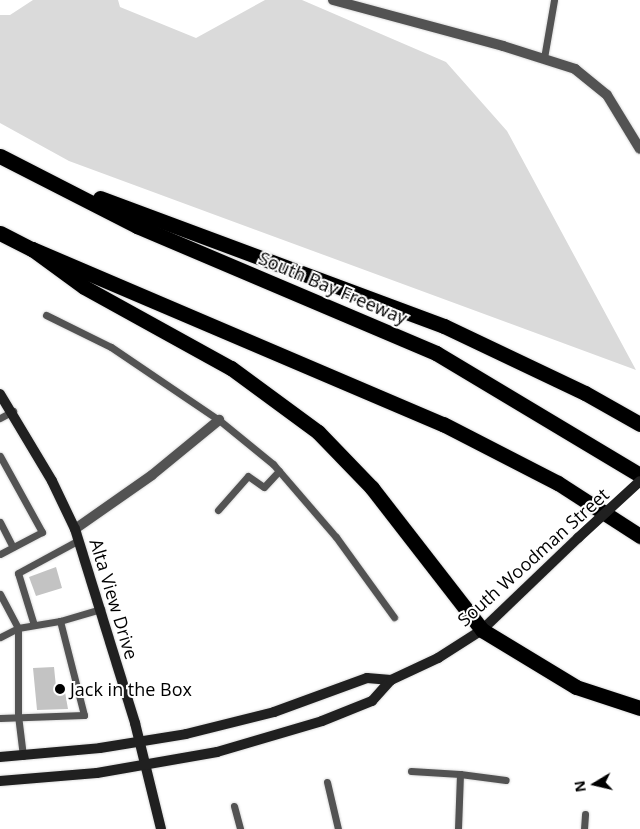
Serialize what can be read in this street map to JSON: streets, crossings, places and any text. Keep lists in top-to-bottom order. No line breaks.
{"streets":{"highway":["South Bay Freeway"],"main road":["South Woodman Street","Alta View Drive"]},"crossings":[["South Woodman Street","Alta View Drive"]],"places":["Jack in the Box"],"north":"left"}
